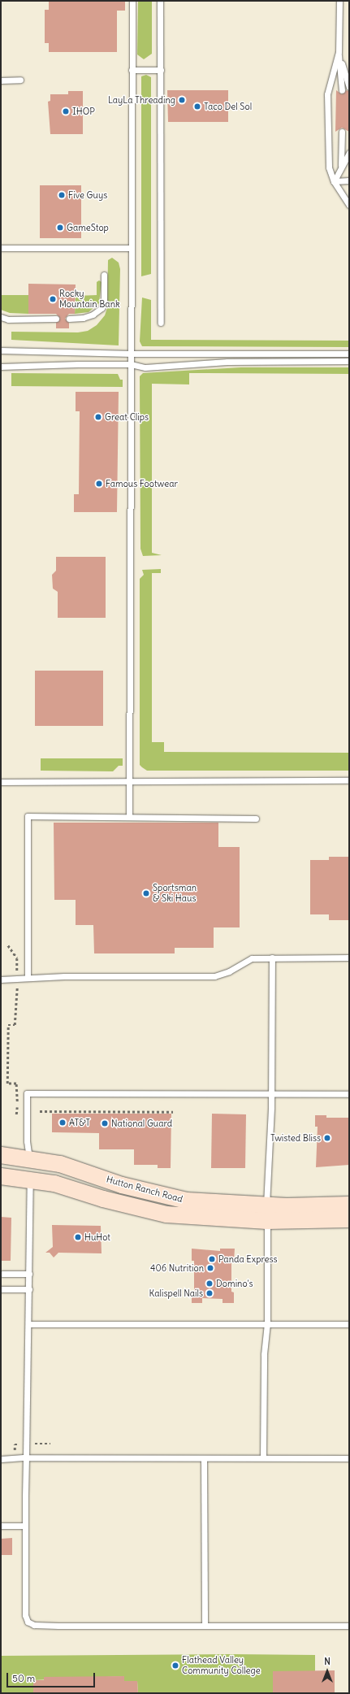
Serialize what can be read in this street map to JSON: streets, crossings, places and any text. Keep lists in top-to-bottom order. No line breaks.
{"streets":{"main road":["Hutton Ranch Road"]},"places":["LayLa Threading","Taco Del Sol","IHOP","Five Guys","GameStop","Rocky Mountain Bank","Great Clips","Famous Footwear","Sportsman & Ski Haus","AT&T","National Guard","Twisted Bliss","HuHot","Panda Express","406 Nutrition","Domino's","Kalispell Nails","Flathead Valley Community College"],"scale_bar":"50 m","north":"top"}
